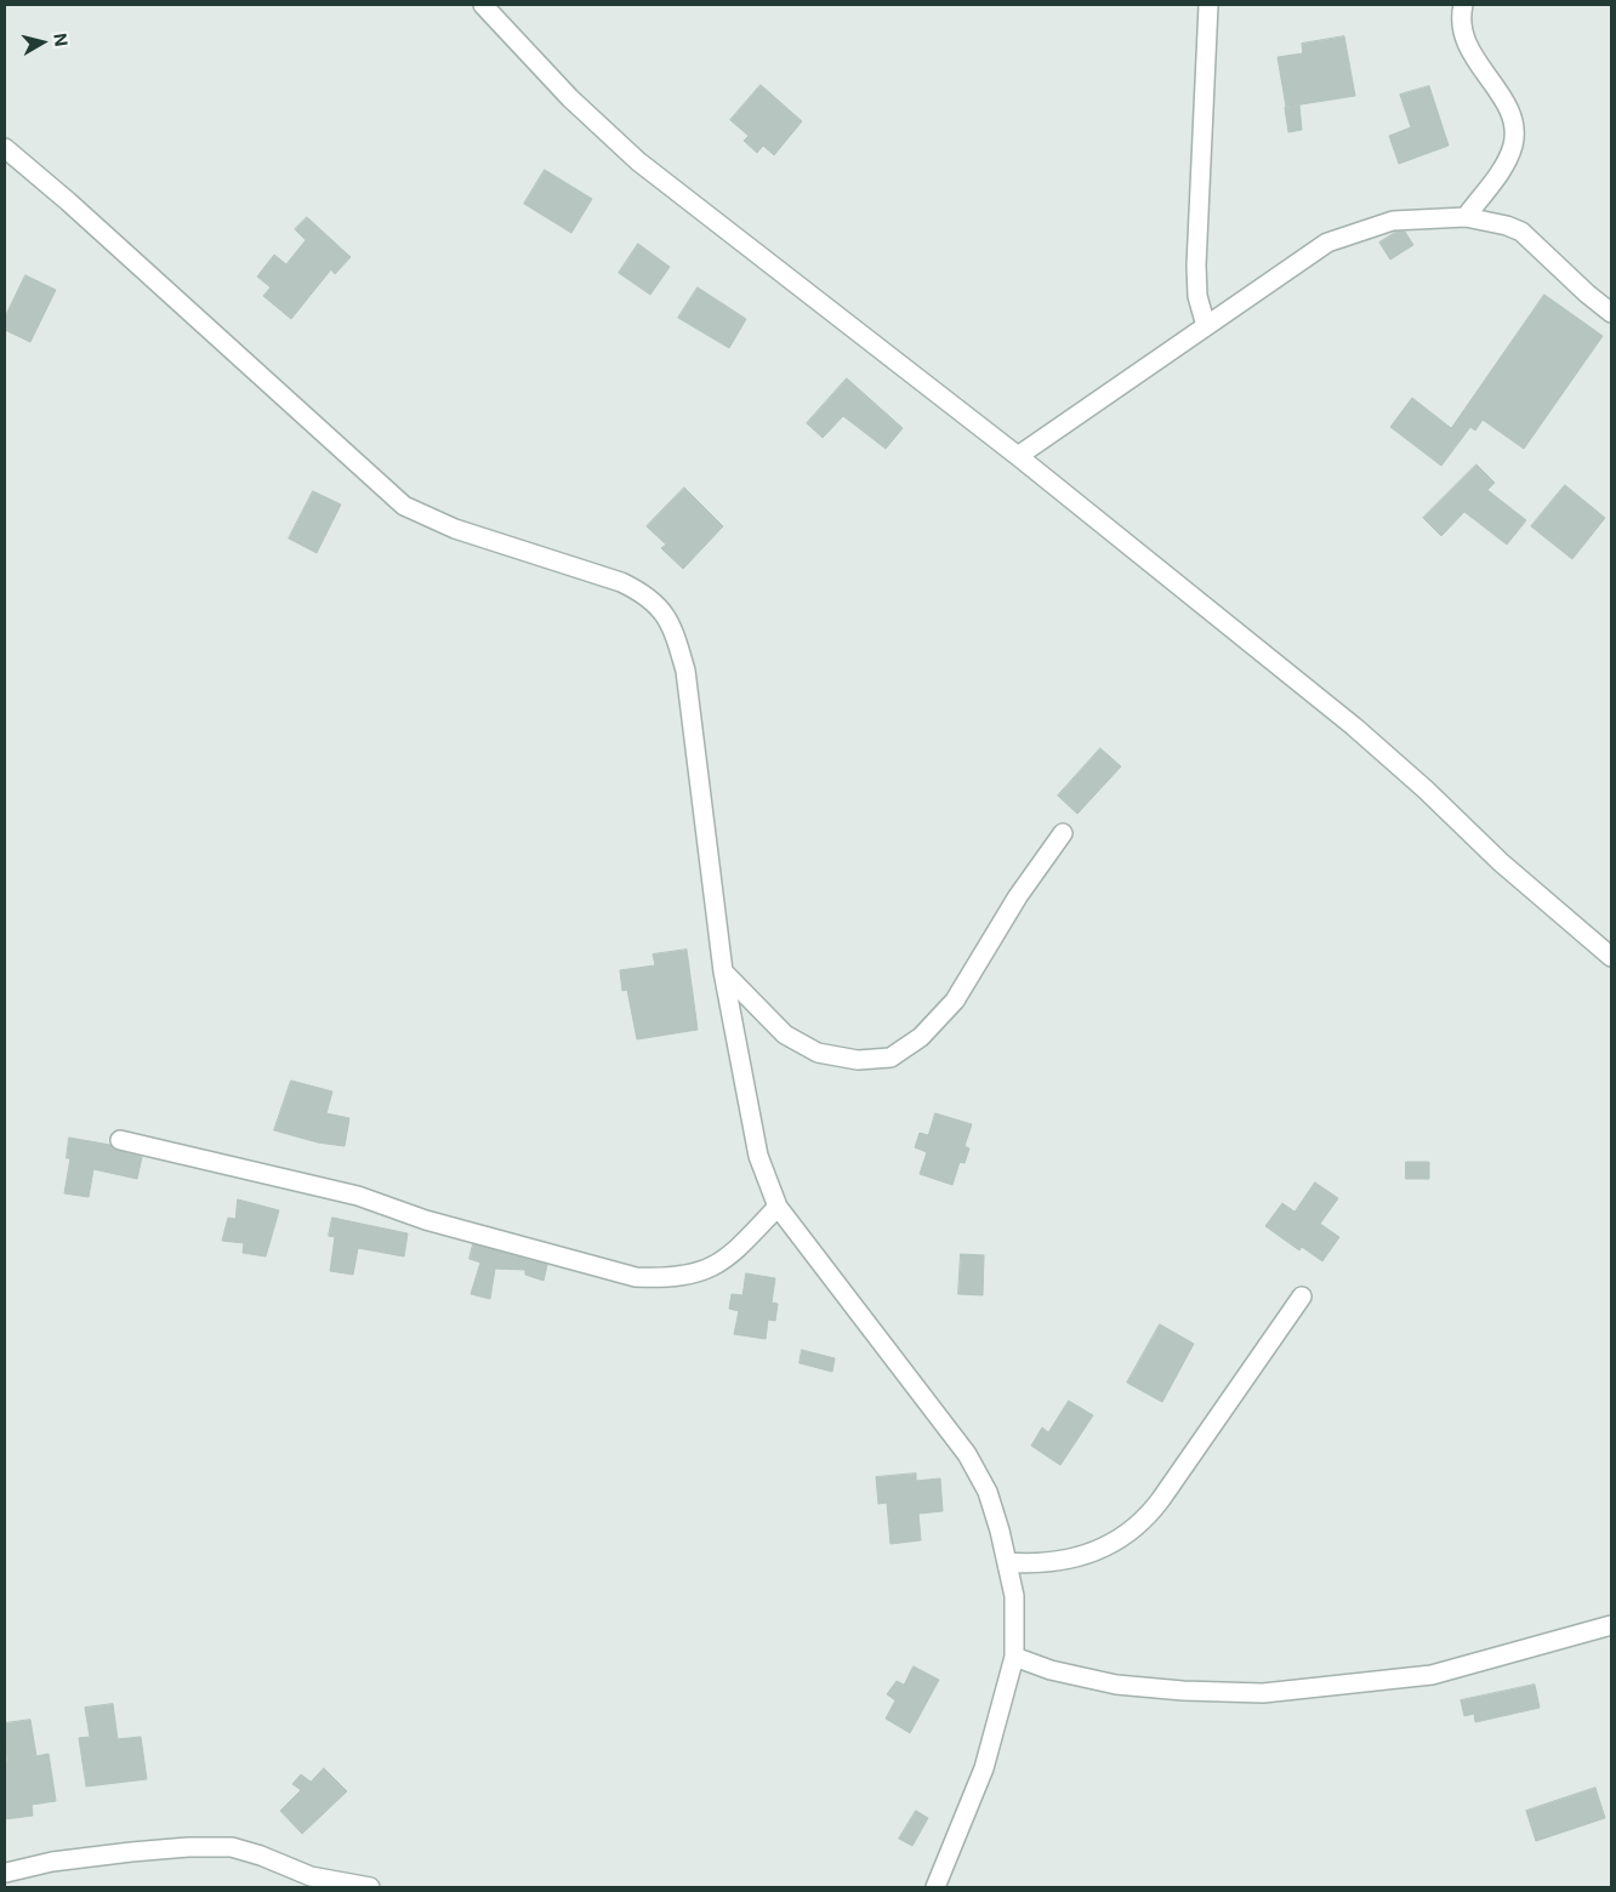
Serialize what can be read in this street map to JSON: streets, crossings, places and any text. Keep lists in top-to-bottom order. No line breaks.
{"north":"right"}
